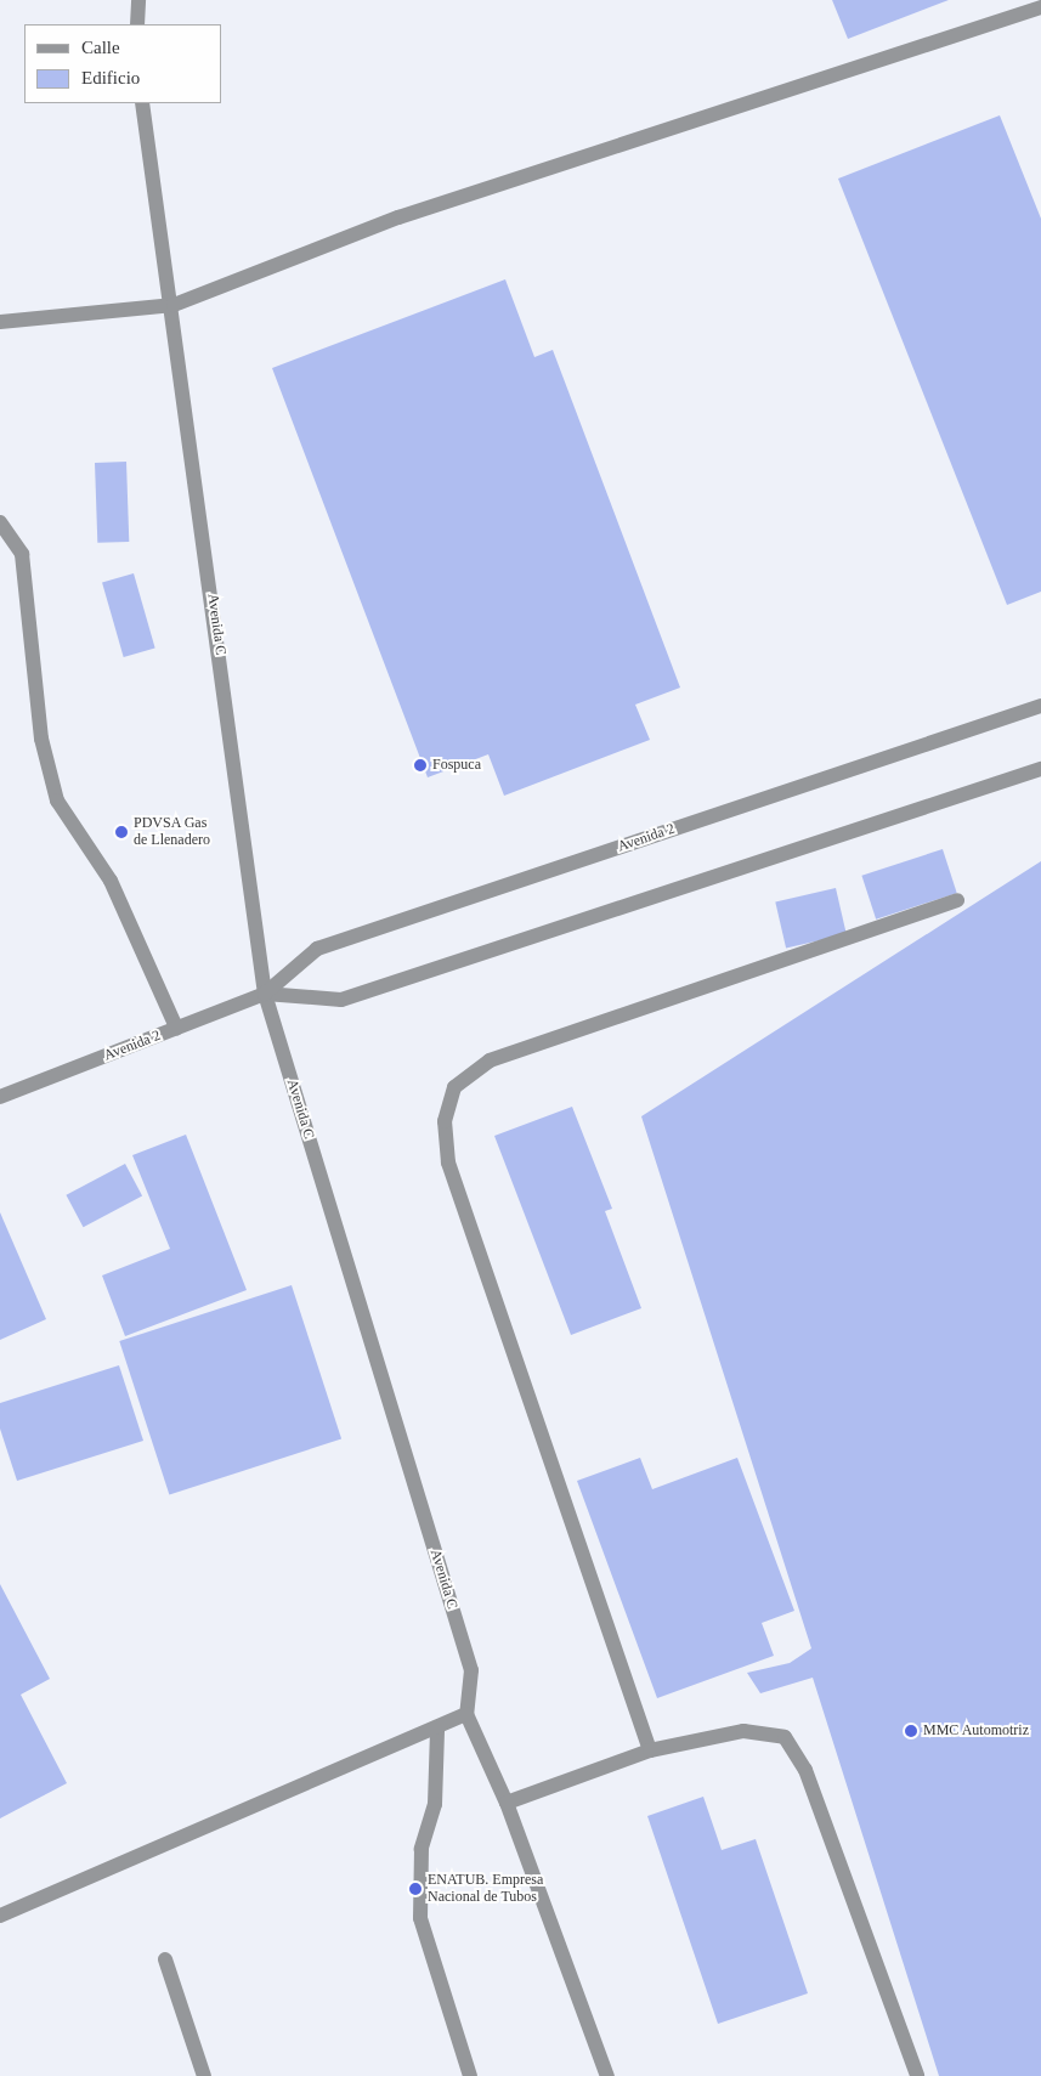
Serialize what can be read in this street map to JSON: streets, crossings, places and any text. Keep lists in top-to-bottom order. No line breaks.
{"streets":{"street":["Avenida C","Avenida 2"]},"crossings":[["Avenida C","Avenida 2"]],"places":["Fospuca","PDVSA Gas de Llenadero","MMC Automotriz","ENATUB. Empresa Nacional de Tubos"],"legend":["Calle","Edificio"]}
